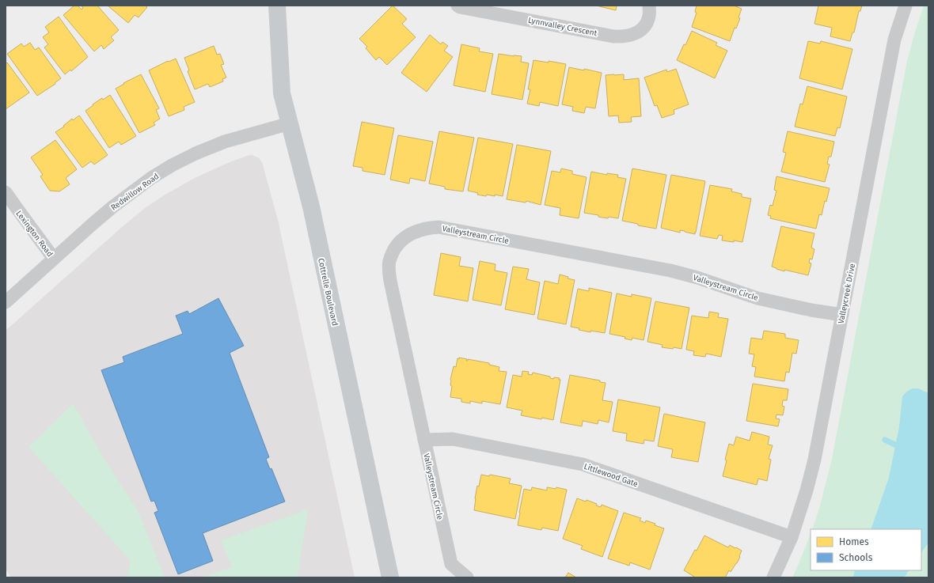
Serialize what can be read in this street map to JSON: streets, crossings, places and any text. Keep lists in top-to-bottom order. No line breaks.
{"streets":{"main road":["Cottrelle Boulevard"],"street":["Lynnvalley Crescent","Redwillow Road","Lexington Road","Valleystream Circle","Valleycreek Drive","Littlewood Gate"]},"crossings":[["Redwillow Road","Lexington Road"],["Redwillow Road","Cottrelle Boulevard"],["Valleystream Circle","Valleycreek Drive"],["Valleystream Circle","Littlewood Gate"],["Valleycreek Drive","Littlewood Gate"]],"legend":["Homes","Schools"]}
